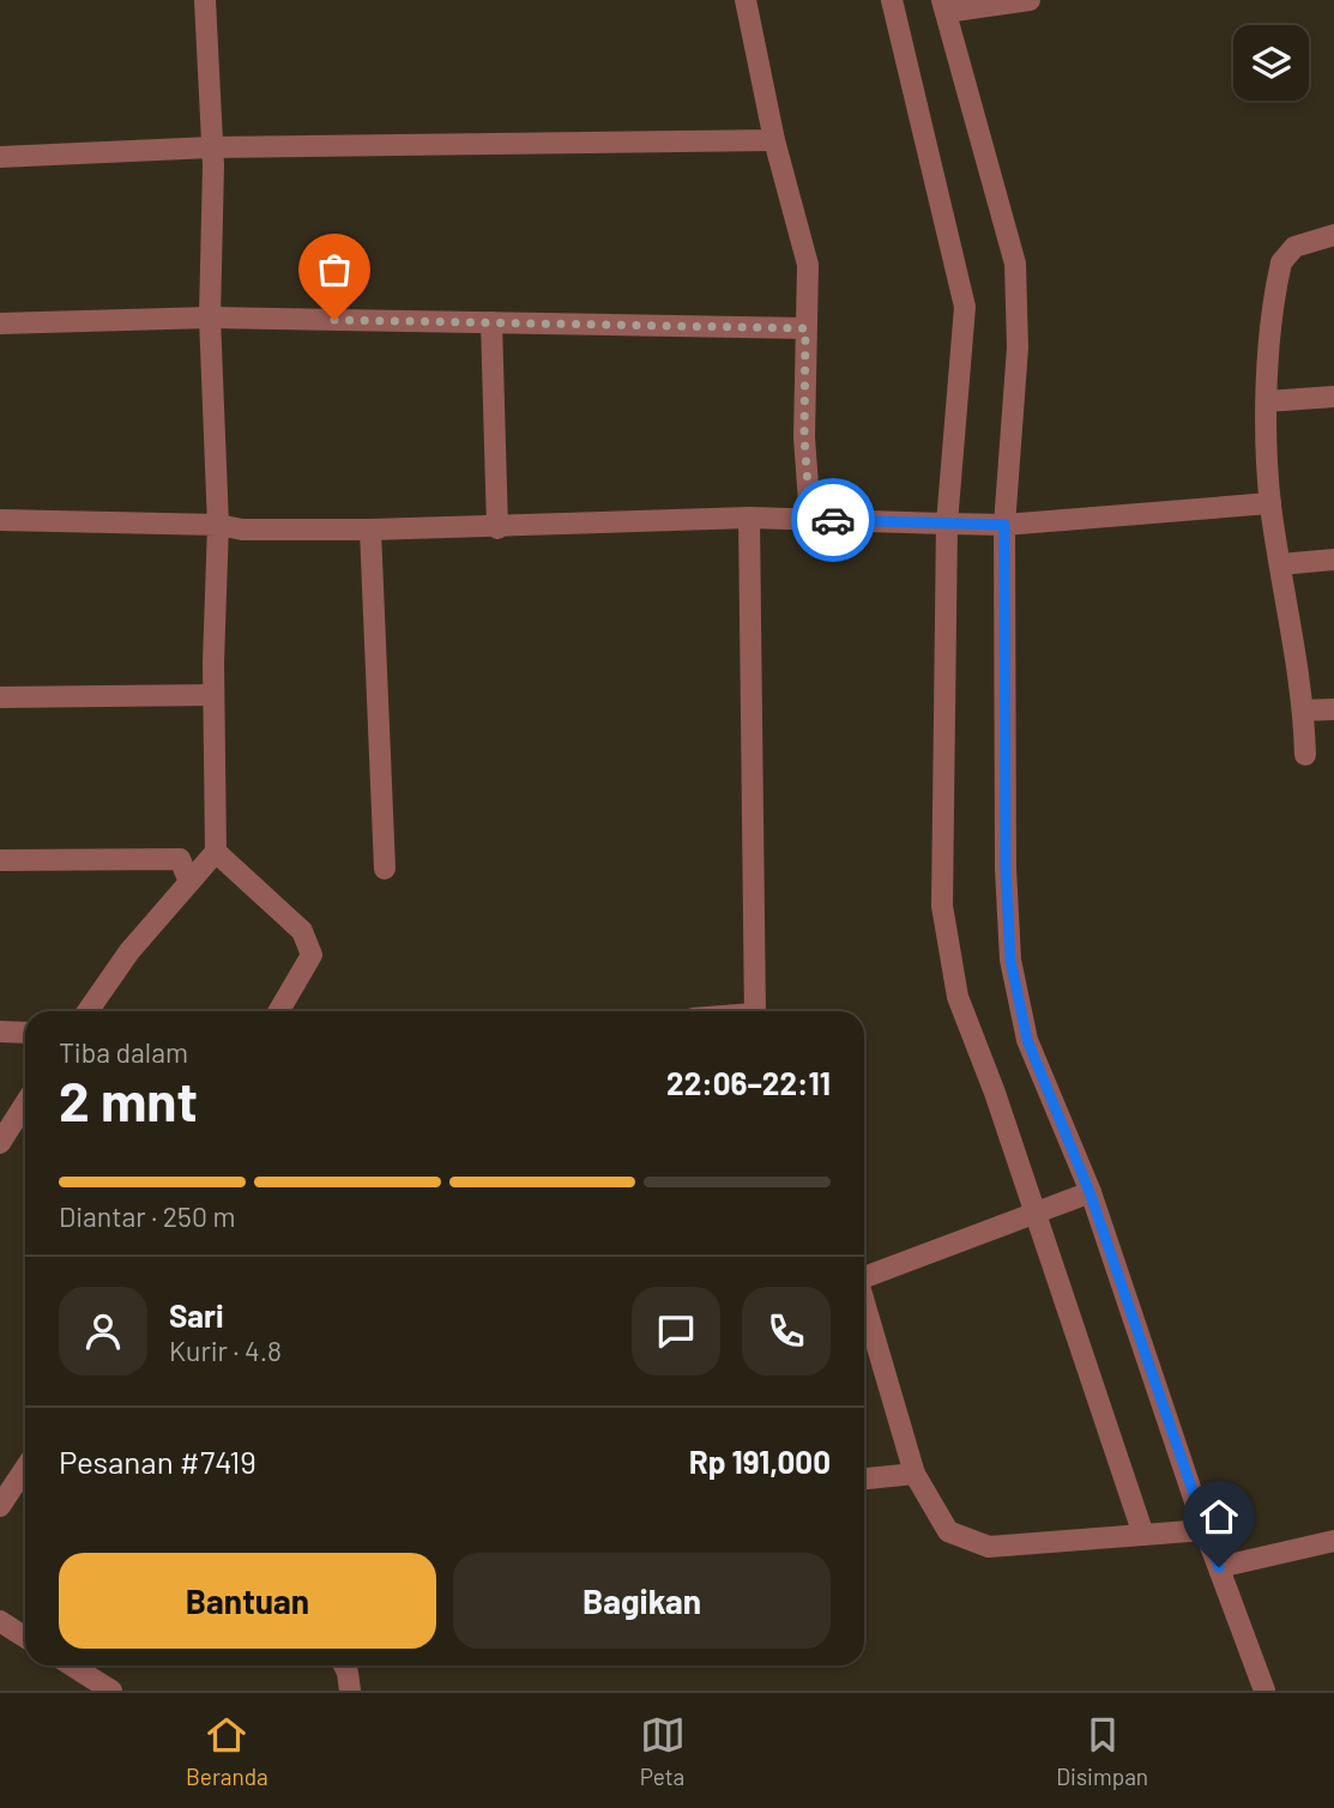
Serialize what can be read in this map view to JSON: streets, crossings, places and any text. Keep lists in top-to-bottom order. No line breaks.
{"page":{"heading":["2 mnt","Tiba dalam","22:06–22:11"],"panel":["Sari","Kurir · 4.8","Pesanan #7419","Rp 191,000"],"bar":"Diantar · 250 m","buttons":["Bantuan","Bagikan"],"tabs":["Beranda","Peta","Disimpan"]}}
